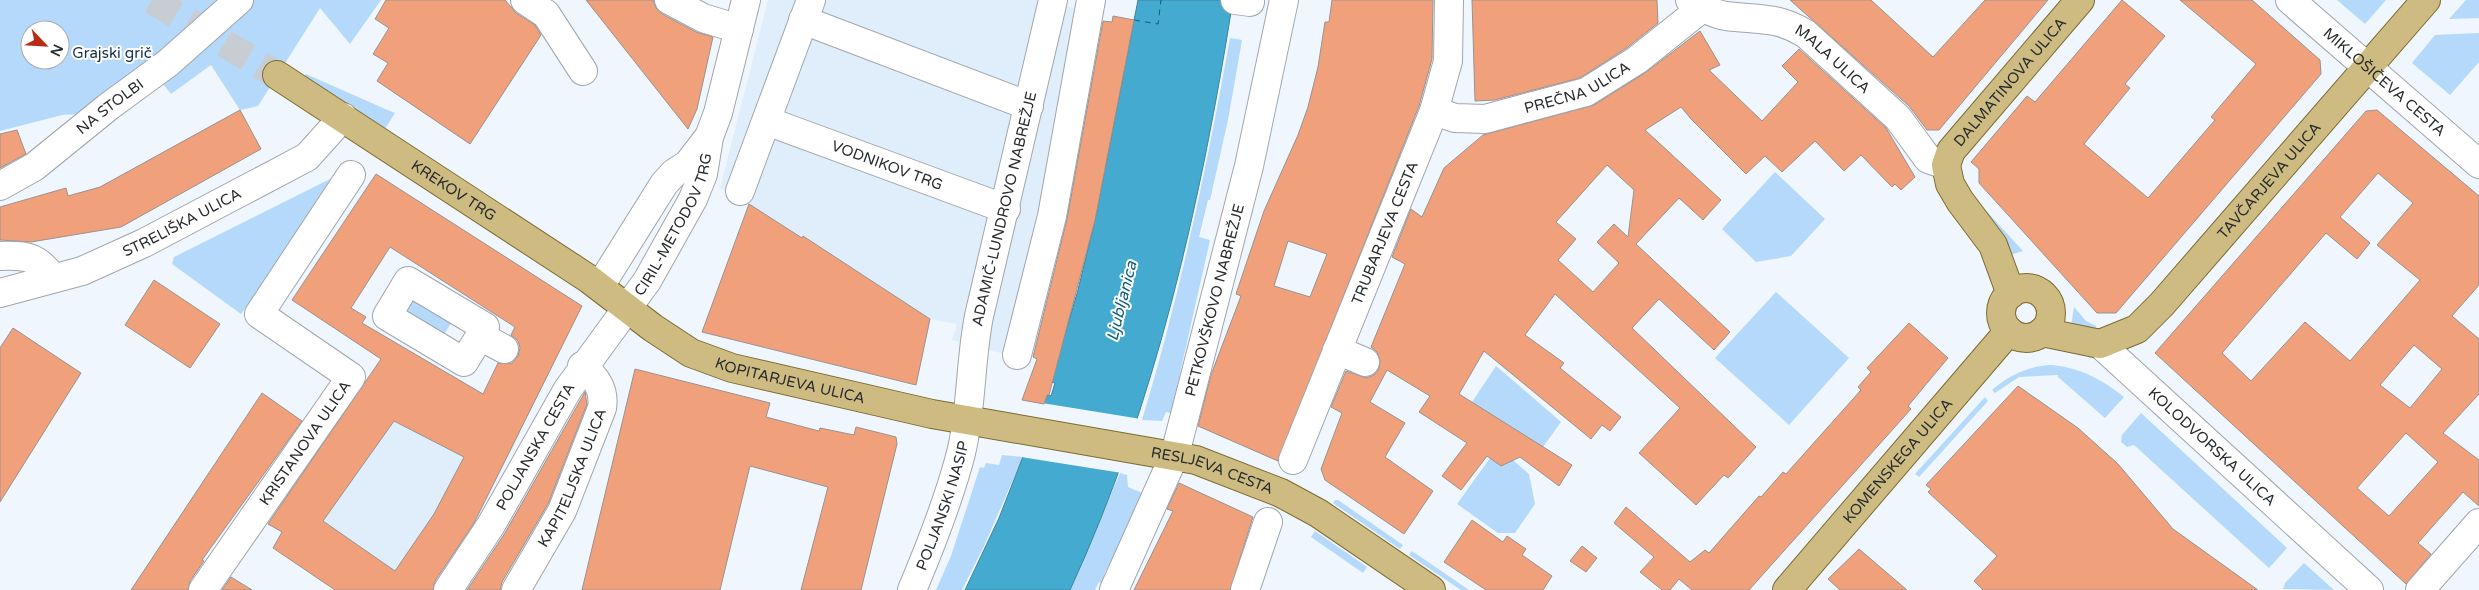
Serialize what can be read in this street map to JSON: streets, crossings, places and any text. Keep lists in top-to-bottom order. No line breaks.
{"streets":{"main road":["DALMATINOVA ULICA","TAVČARJEVA ULICA","KREKOV TRG","KOPITARJEVA ULICA","KOMENSKEGA ULICA","RESLJEVA CESTA"],"street":["MALA ULICA","MIKLOŠIČEVA CESTA","PREČNA ULICA","NA STOLBI","VODNIKOV TRG","ADAMIČ-LUNDROVO NABREŽJE","STRELIŠKA ULICA","CIRIL-METODOV TRG","TRUBARJEVA CESTA","PETKOVŠKOVO NABREŽJE","KRISTANOVA ULICA","POLJANSKA CESTA","KOLODVORSKA ULICA","KAPITELJSKA ULICA","POLJANSKI NASIP"]},"crossings":[["MALA ULICA","DALMATINOVA ULICA"],["MALA ULICA","PREČNA ULICA"],["MIKLOŠIČEVA CESTA","TAVČARJEVA ULICA"],["PREČNA ULICA","TRUBARJEVA CESTA"],["VODNIKOV TRG","ADAMIČ-LUNDROVO NABREŽJE"],["TAVČARJEVA ULICA","KOLODVORSKA ULICA"],["KREKOV TRG","STRELIŠKA ULICA"],["KREKOV TRG","CIRIL-METODOV TRG"],["KREKOV TRG","KOPITARJEVA ULICA"],["KREKOV TRG","POLJANSKA CESTA"],["ADAMIČ-LUNDROVO NABREŽJE","KOPITARJEVA ULICA"],["ADAMIČ-LUNDROVO NABREŽJE","RESLJEVA CESTA"],["ADAMIČ-LUNDROVO NABREŽJE","POLJANSKI NASIP"],["CIRIL-METODOV TRG","KOPITARJEVA ULICA"],["CIRIL-METODOV TRG","POLJANSKA CESTA"],["PETKOVŠKOVO NABREŽJE","RESLJEVA CESTA"],["KOPITARJEVA ULICA","POLJANSKA CESTA"],["KOPITARJEVA ULICA","RESLJEVA CESTA"],["KOPITARJEVA ULICA","POLJANSKI NASIP"],["POLJANSKA CESTA","KAPITELJSKA ULICA"],["RESLJEVA CESTA","POLJANSKI NASIP"]],"water":["Ljubljanica"],"parks":["Grajski grič"],"north":"bottom right"}
